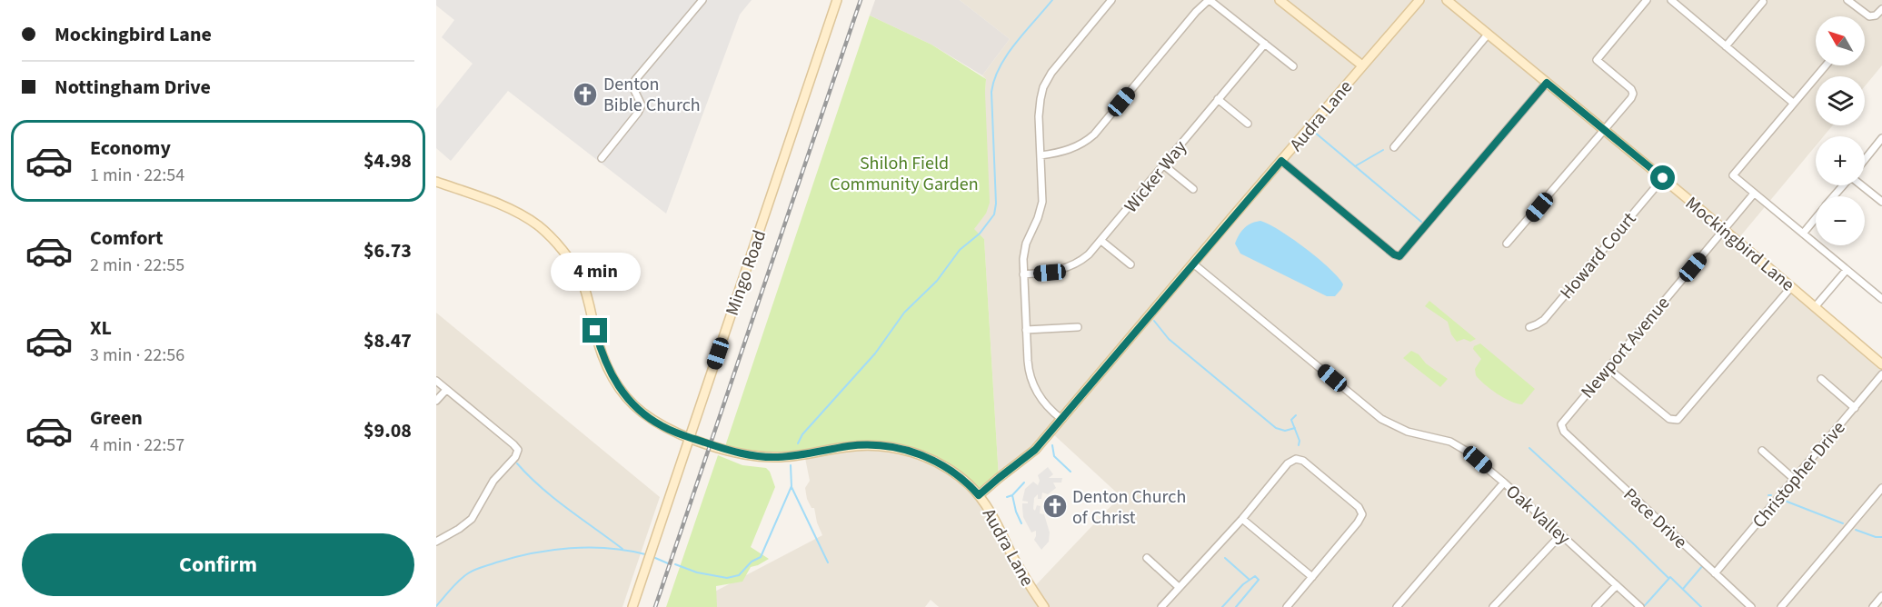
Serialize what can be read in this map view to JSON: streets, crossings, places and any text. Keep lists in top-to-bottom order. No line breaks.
{"streets":{"street":["Audra Lane","Wicker Way","Mockingbird Lane","Howard Court","Mingo Road","Newport Avenue","Christopher Drive","Oak Valley","Pace Drive"]},"crossings":[["Audra Lane","Oak Valley"],["Mockingbird Lane","Howard Court"],["Mockingbird Lane","Newport Avenue"],["Newport Avenue","Pace Drive"],["Christopher Drive","Pace Drive"]],"parks":["Shiloh Field Community Garden"],"places":{"church":["Denton Bible Church","Denton Church of Christ"]},"north":"top left","page":{"banner":["Mockingbird Lane","Nottingham Drive"],"map_buttons":["+","−"],"list":[{"name":"Economy","note":"1 min · 22:54","value":"$4.98"},{"name":"Comfort","note":"2 min · 22:55","value":"$6.73"},{"name":"XL","note":"3 min · 22:56","value":"$8.47"},{"name":"Green","note":"4 min · 22:57","value":"$9.08"}],"bubble":"4 min","buttons":"Confirm"}}
